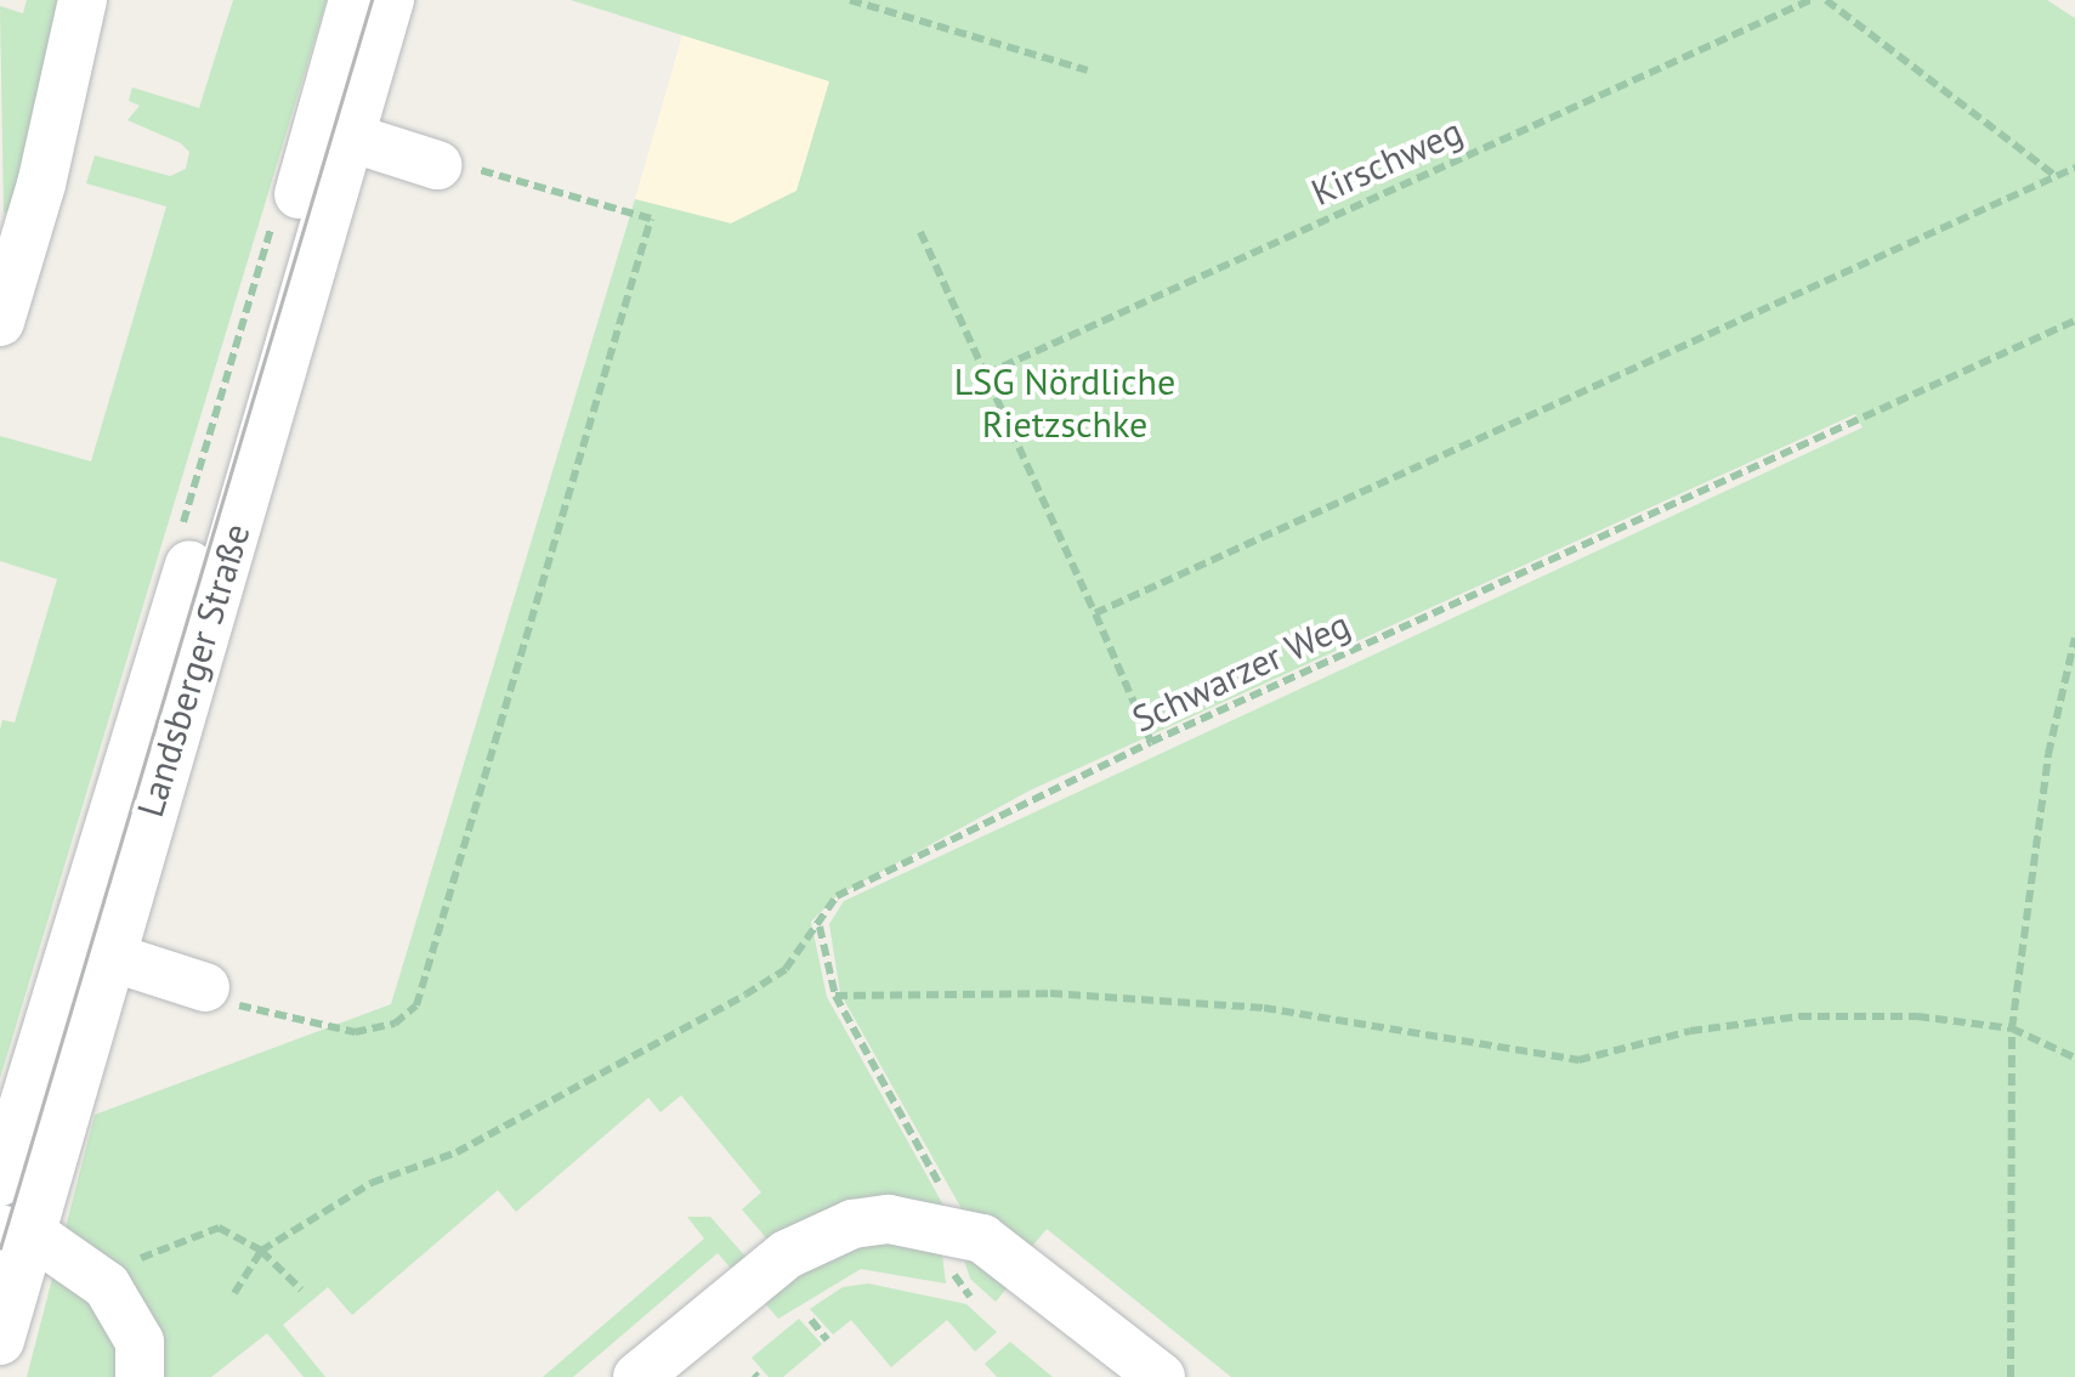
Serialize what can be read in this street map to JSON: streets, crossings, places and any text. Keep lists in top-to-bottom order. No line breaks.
{"streets":{"street":["Landsberger Straße"],"path":["Kirschweg","Schwarzer Weg"]},"parks":["LSG Nördliche Rietzschke"]}
